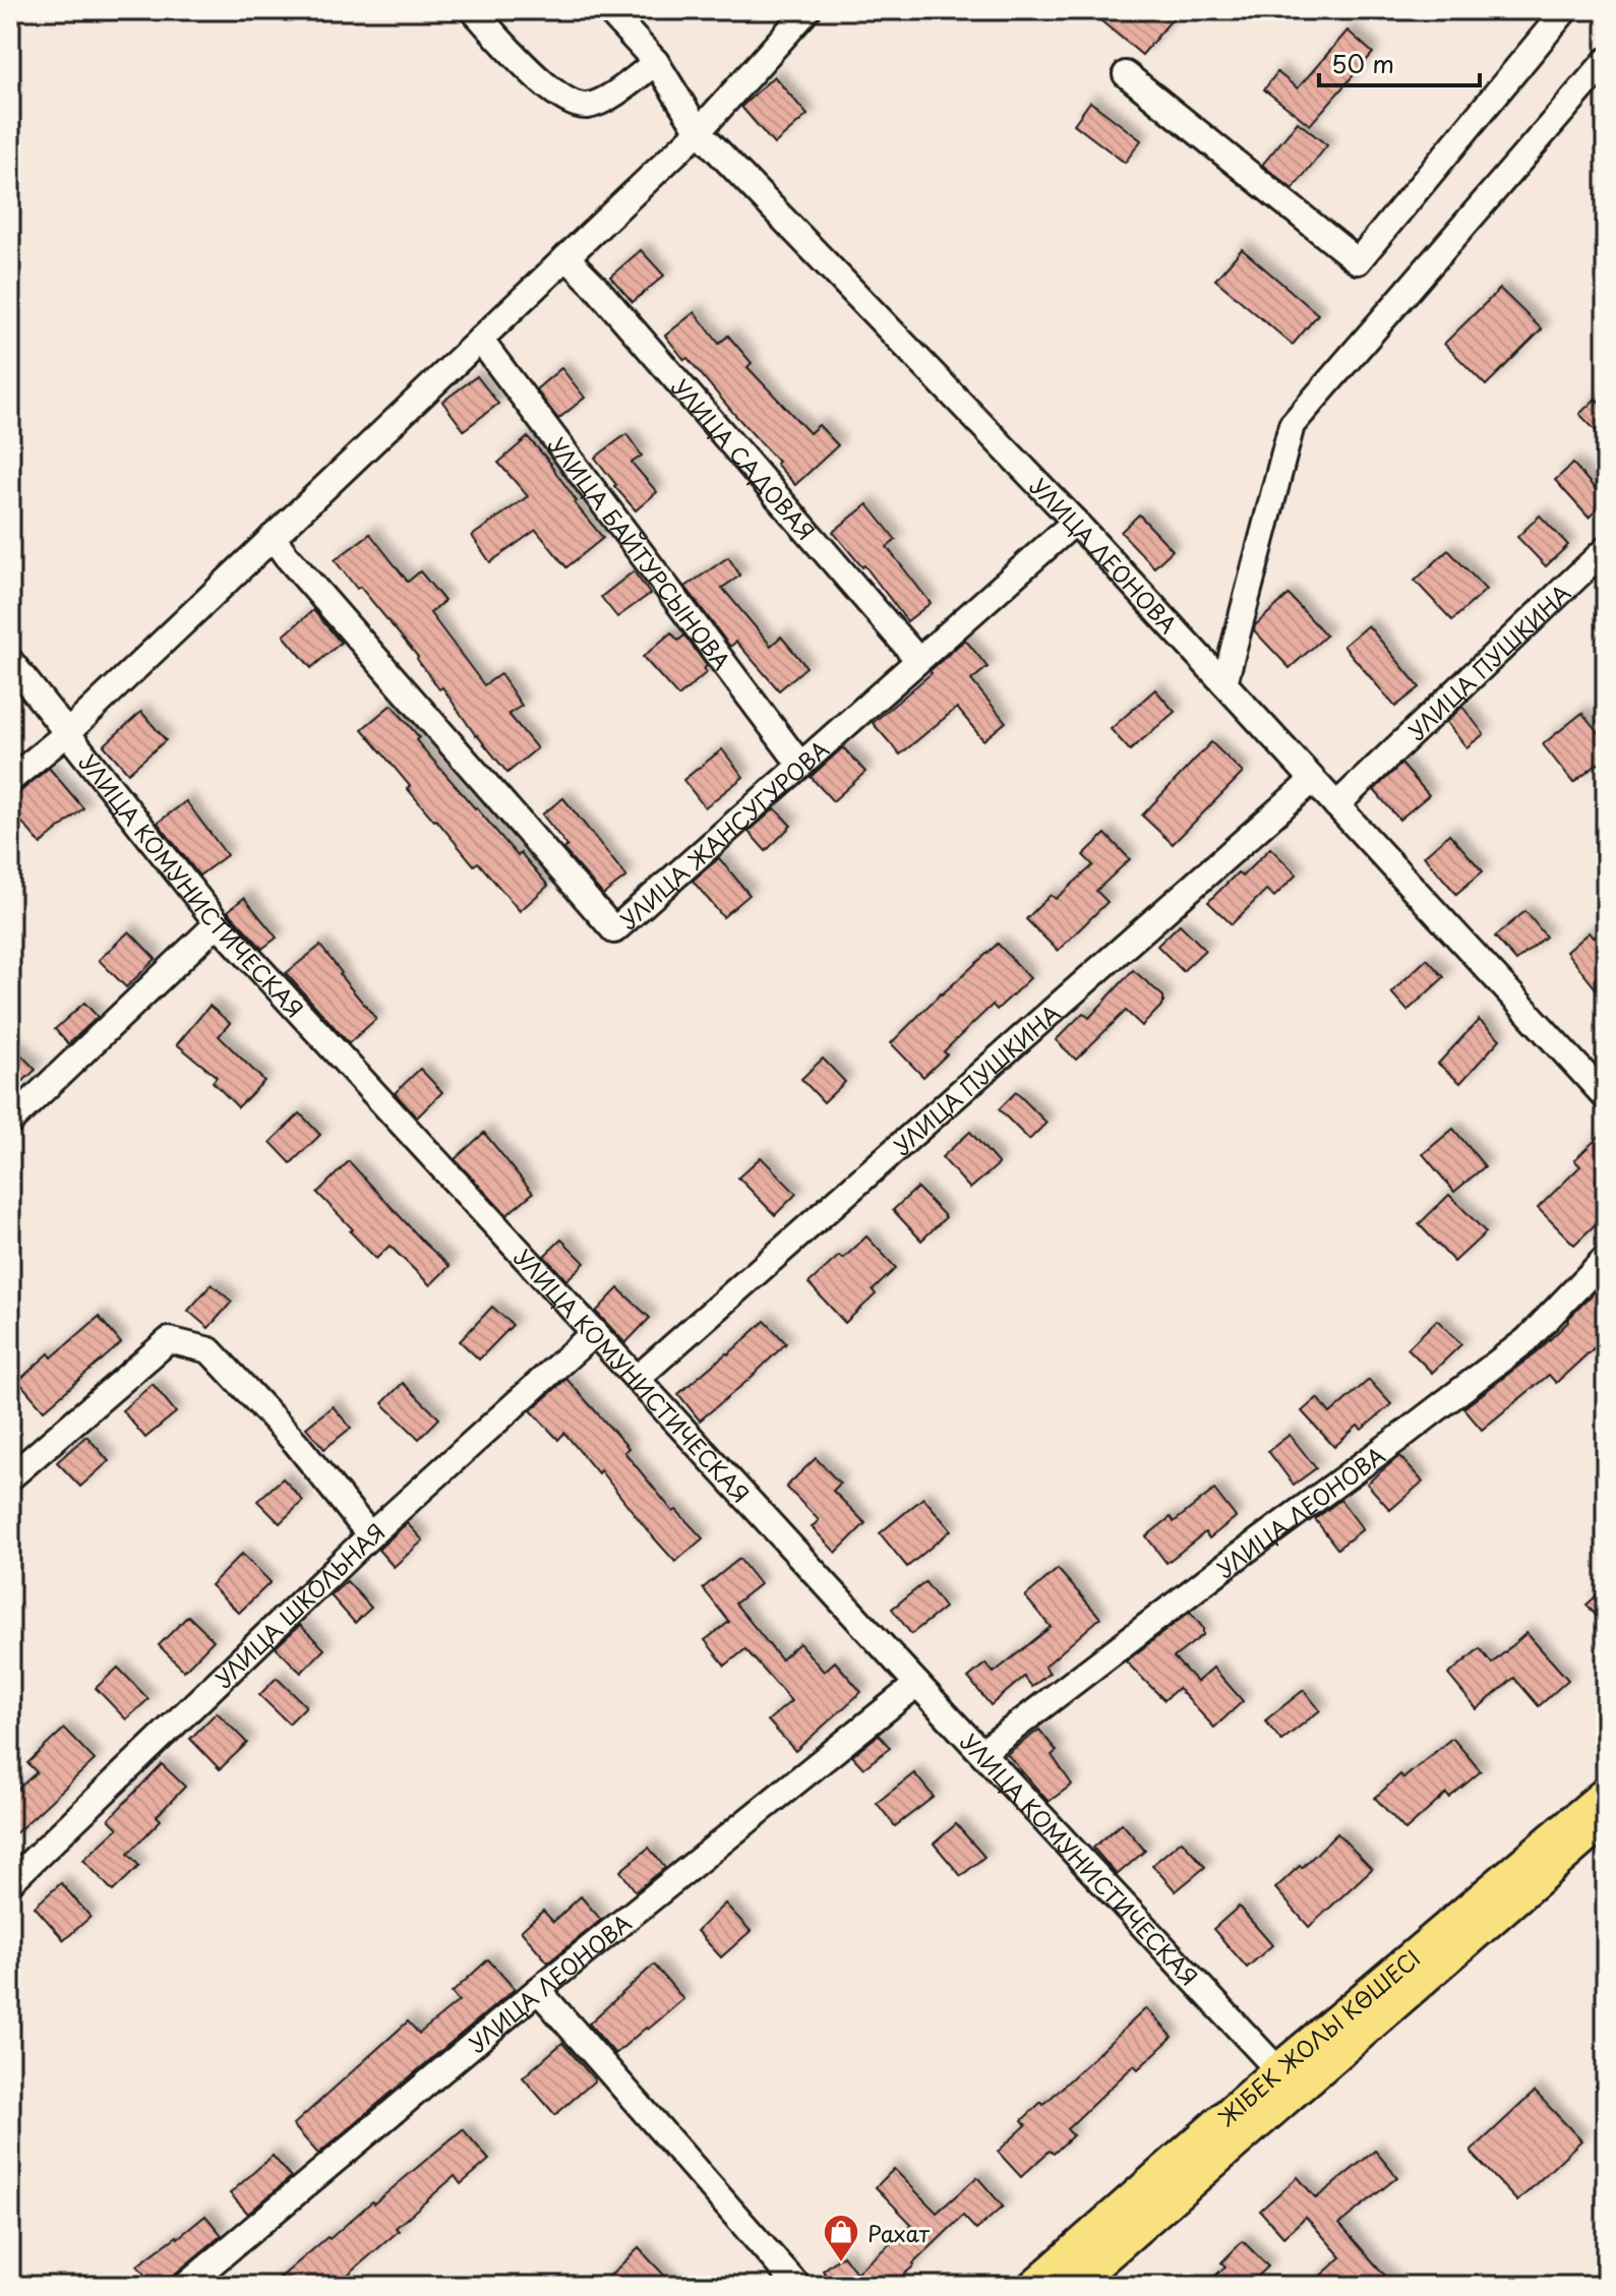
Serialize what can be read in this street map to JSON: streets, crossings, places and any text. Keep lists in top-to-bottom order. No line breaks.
{"streets":{"main road":["ЖІБЕК ЖОЛЫ КӨШЕСІ"],"street":["УЛИЦА САДОВАЯ","УЛИЦА БАЙТУРСЫНОВА","УЛИЦА ЛЕОНОВА","УЛИЦА ПУШКИНА","УЛИЦА ЖАНСУГУРОВА","УЛИЦА КОМУНИСТИЧЕСКАЯ","УЛИЦА ШКОЛЬНАЯ"]},"crossings":[["УЛИЦА САДОВАЯ","УЛИЦА ЖАНСУГУРОВА"],["УЛИЦА БАЙТУРСЫНОВА","УЛИЦА ЖАНСУГУРОВА"],["УЛИЦА ЛЕОНОВА","УЛИЦА ПУШКИНА"],["УЛИЦА ЛЕОНОВА","УЛИЦА ЖАНСУГУРОВА"],["УЛИЦА ЛЕОНОВА","УЛИЦА КОМУНИСТИЧЕСКАЯ"],["УЛИЦА ПУШКИНА","УЛИЦА КОМУНИСТИЧЕСКАЯ"],["УЛИЦА КОМУНИСТИЧЕСКАЯ","УЛИЦА ШКОЛЬНАЯ"],["УЛИЦА КОМУНИСТИЧЕСКАЯ","ЖІБЕК ЖОЛЫ КӨШЕСІ"]],"places":{"shop":["Рахат"]},"scale_bar":"50 m"}
